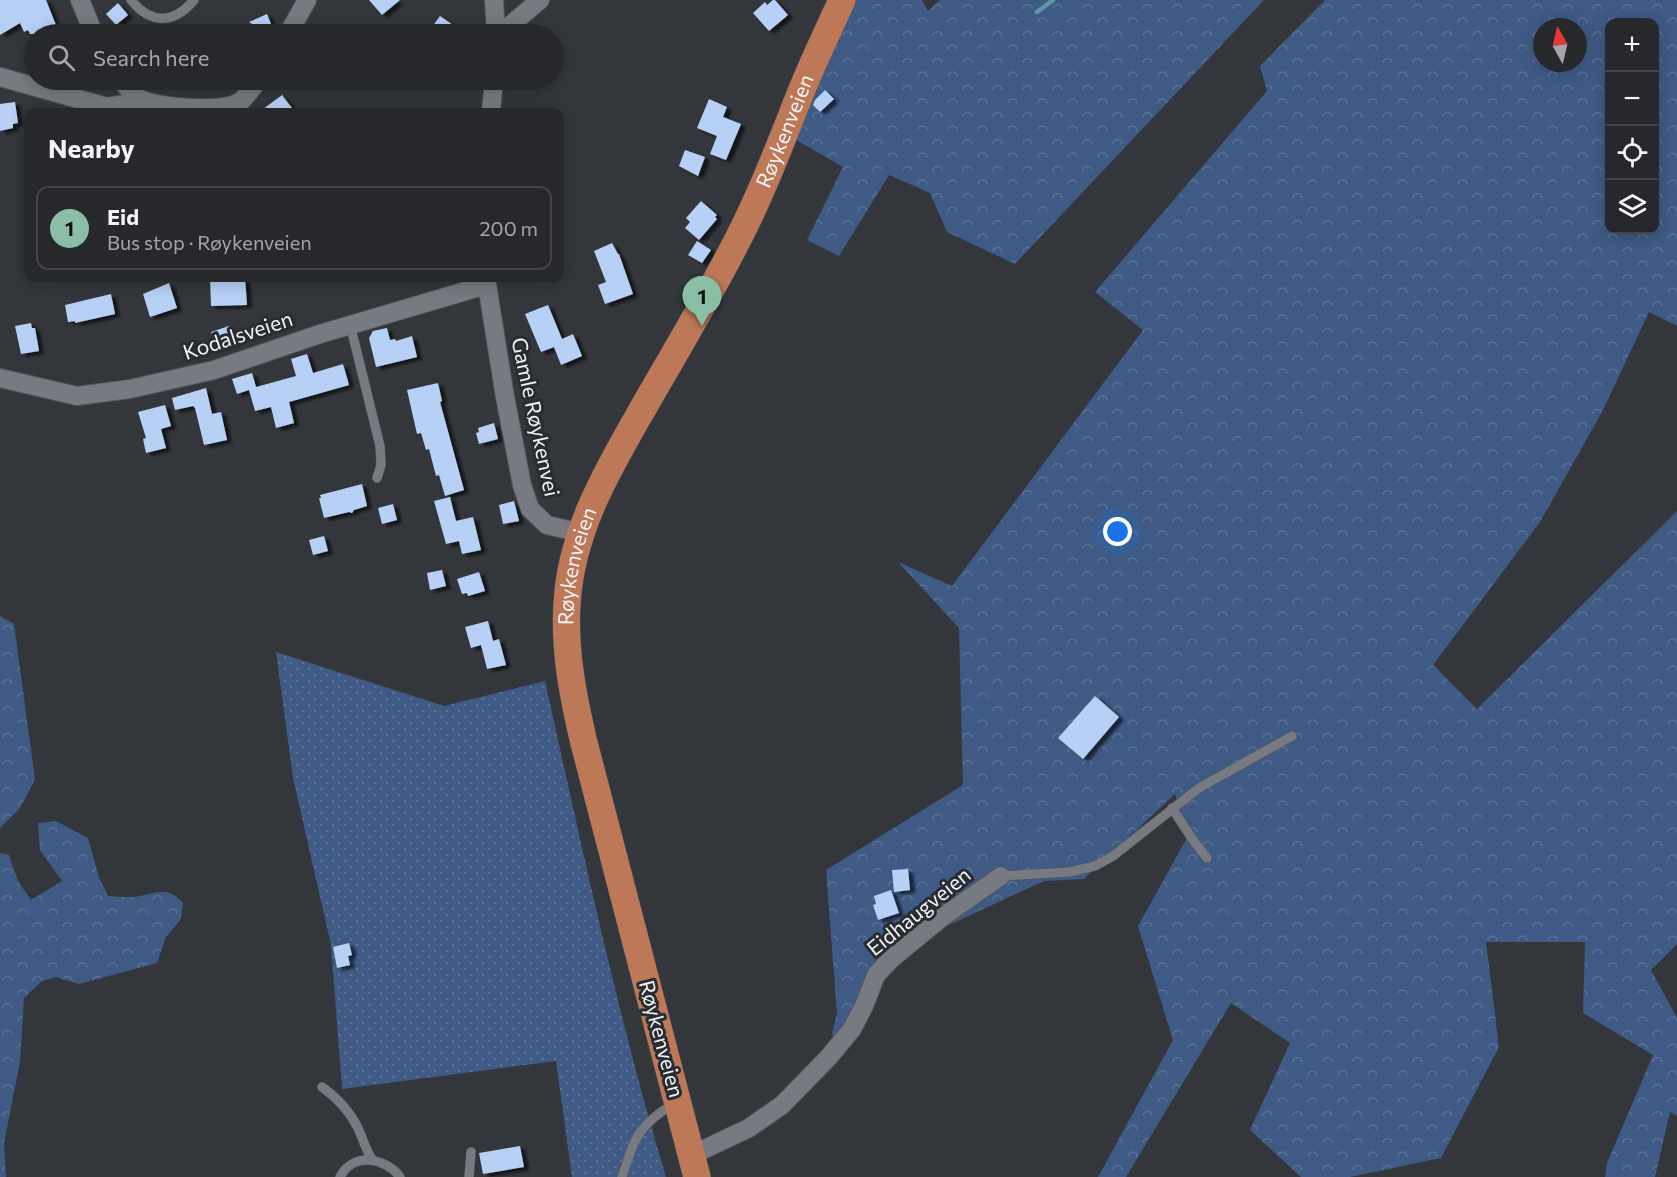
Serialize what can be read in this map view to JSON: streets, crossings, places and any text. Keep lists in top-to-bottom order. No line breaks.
{"streets":{"main road":["Røykenveien"],"street":["Kodalsveien","Gamle Røykenvei","Eidhaugveien"]},"crossings":[["Røykenveien","Gamle Røykenvei"],["Røykenveien","Eidhaugveien"]],"north":"top","page":{"map_buttons":["+","−"],"search":"Search here","heading":"Nearby","list":[{"mark":"1","name":"Eid","note":"Bus stop · Røykenveien","value":"200 m"}],"pins":"1"}}
